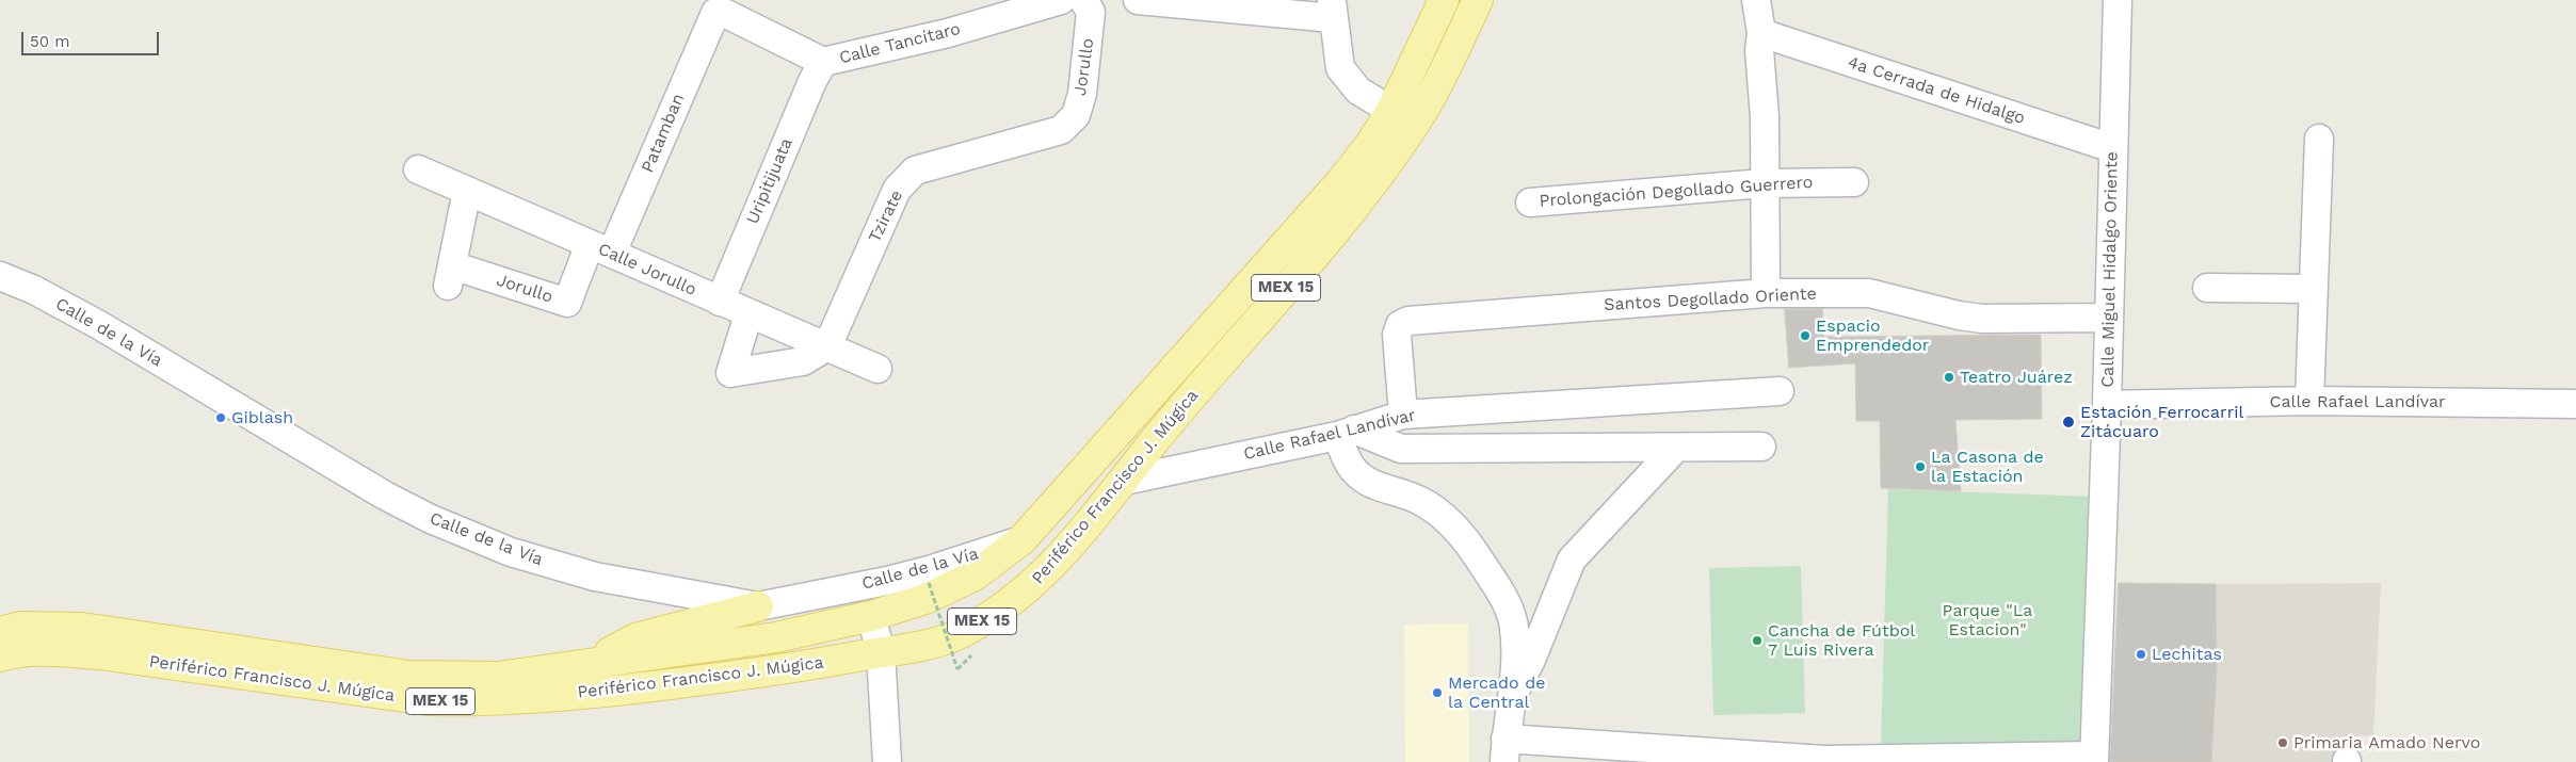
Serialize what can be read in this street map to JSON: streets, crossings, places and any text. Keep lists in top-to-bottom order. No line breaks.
{"streets":{"main road":["MEX 15","Periférico Francisco J. Múgica"],"street":["Calle Tancítaro","Jorullo","4a Cerrada de Hidalgo","Patamban","Uripitijuata","Prolongación Degollado Guerrero","Tzirate","Calle Jorullo","Calle Miguel Hidalgo Oriente","Santos Degollado Oriente","Calle de la Vía","Calle Rafael Landívar"]},"crossings":[["Calle Tancítaro","Patamban"],["Calle Tancítaro","Uripitijuata"],["Jorullo","Patamban"],["Jorullo","Tzirate"],["Jorullo","Calle Jorullo"],["4a Cerrada de Hidalgo","Calle Miguel Hidalgo Oriente"],["Patamban","Calle Jorullo"],["Uripitijuata","Calle Jorullo"],["Tzirate","Calle Jorullo"],["Calle Miguel Hidalgo Oriente","Santos Degollado Oriente"],["Calle Miguel Hidalgo Oriente","Calle Rafael Landívar"],["Santos Degollado Oriente","Calle Rafael Landívar"],["Calle de la Vía","Periférico Francisco J. Múgica"],["Calle Rafael Landívar","Periférico Francisco J. Múgica"]],"parks":["Parque \"La Estacion\""],"places":["Espacio Emprendedor","Teatro Juárez","Giblash","Estación Ferrocarril Zitácuaro","La Casona de la Estación","Cancha de Fútbol 7 Luis Rivera","Lechitas","Mercado de la Central","Primaria Amado Nervo"],"scale_bar":"50 m"}
